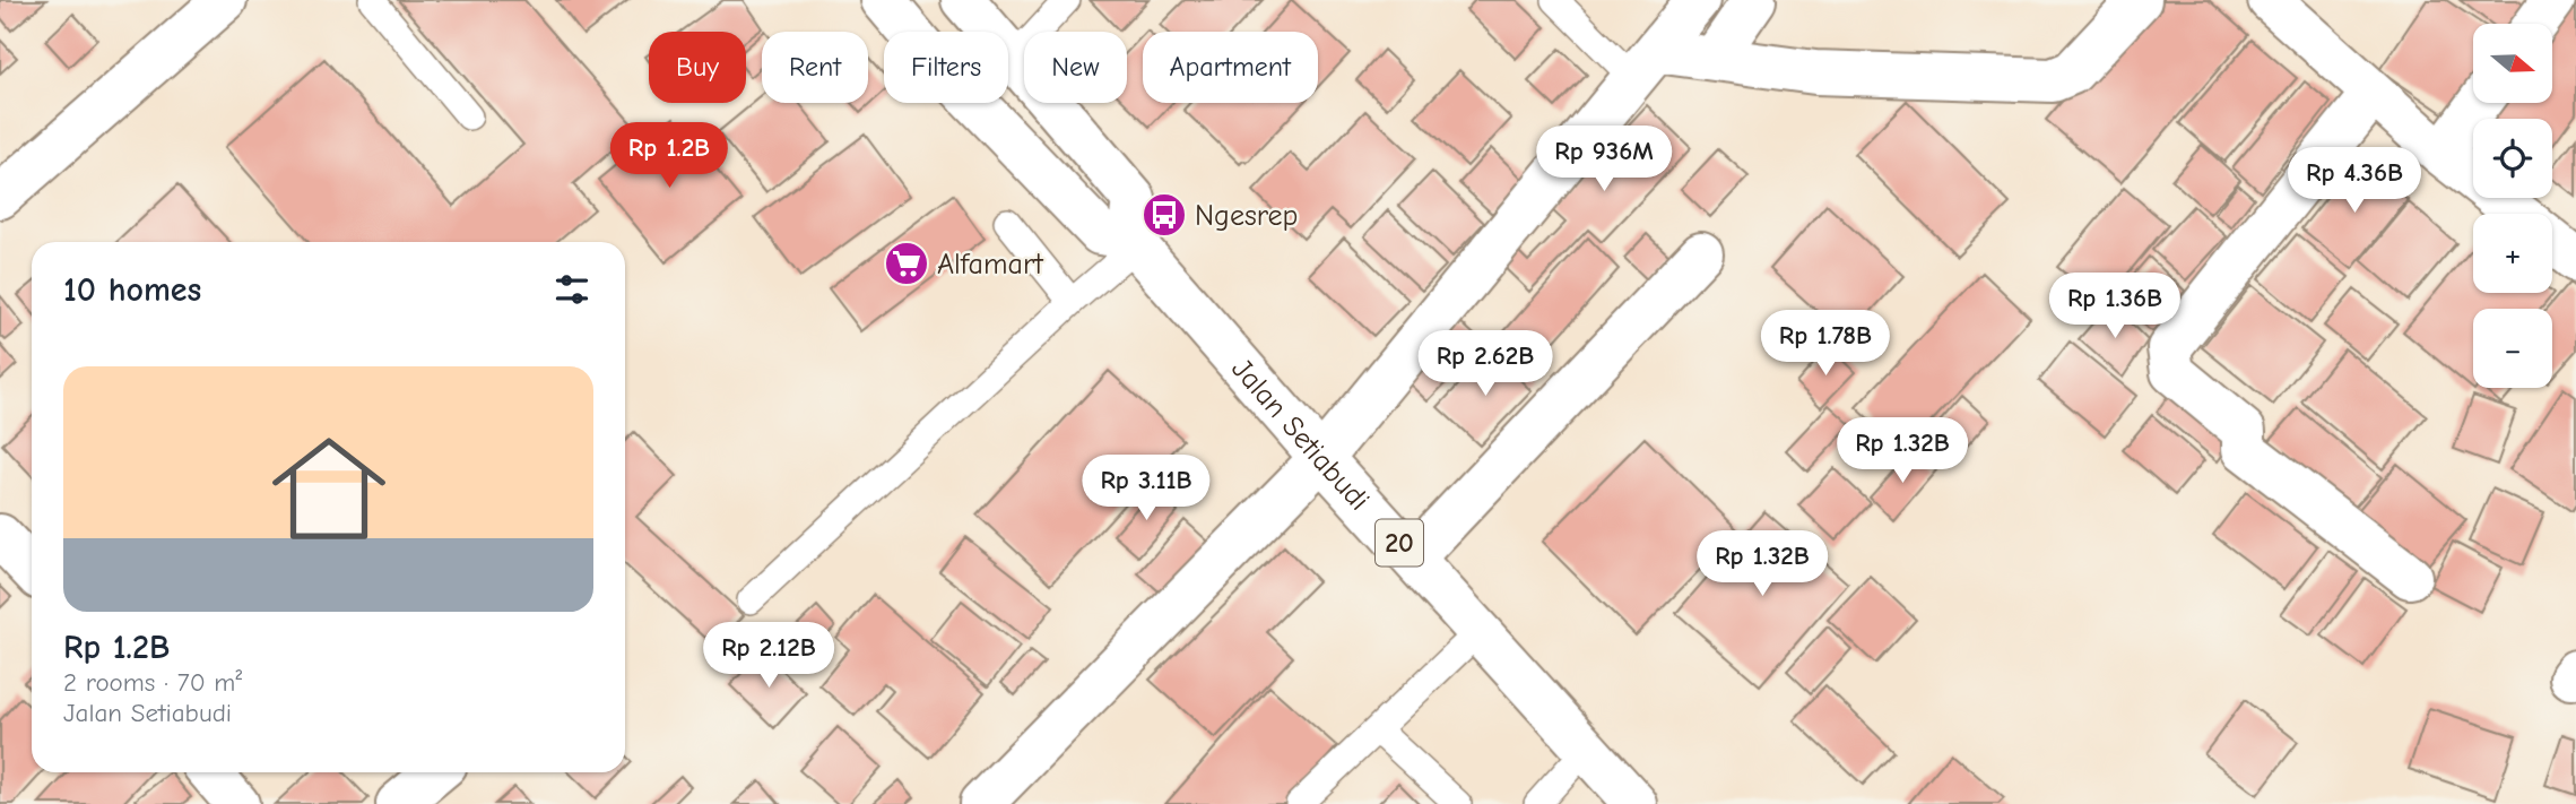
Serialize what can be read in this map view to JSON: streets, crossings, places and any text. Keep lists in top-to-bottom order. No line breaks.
{"streets":{"main road":["Jalan Setiabudi","20"]},"places":{"bus stop":["Ngesrep"],"supermarket":["Alfamart"]},"north":"right","page":{"map_buttons":["+","−"],"chip":["Buy","Rent","Filters","New","Apartment"],"price":["Rp 1.2B","Rp 936M","Rp 4.36B","Rp 1.36B","Rp 1.78B","Rp 2.62B","Rp 1.32B","Rp 3.11B","Rp 1.32B","Rp 2.12B"],"heading":"10 homes","list":[{"name":"Rp 1.2B","note":"2 rooms · 70 m² · Jalan Setiabudi"}]}}
